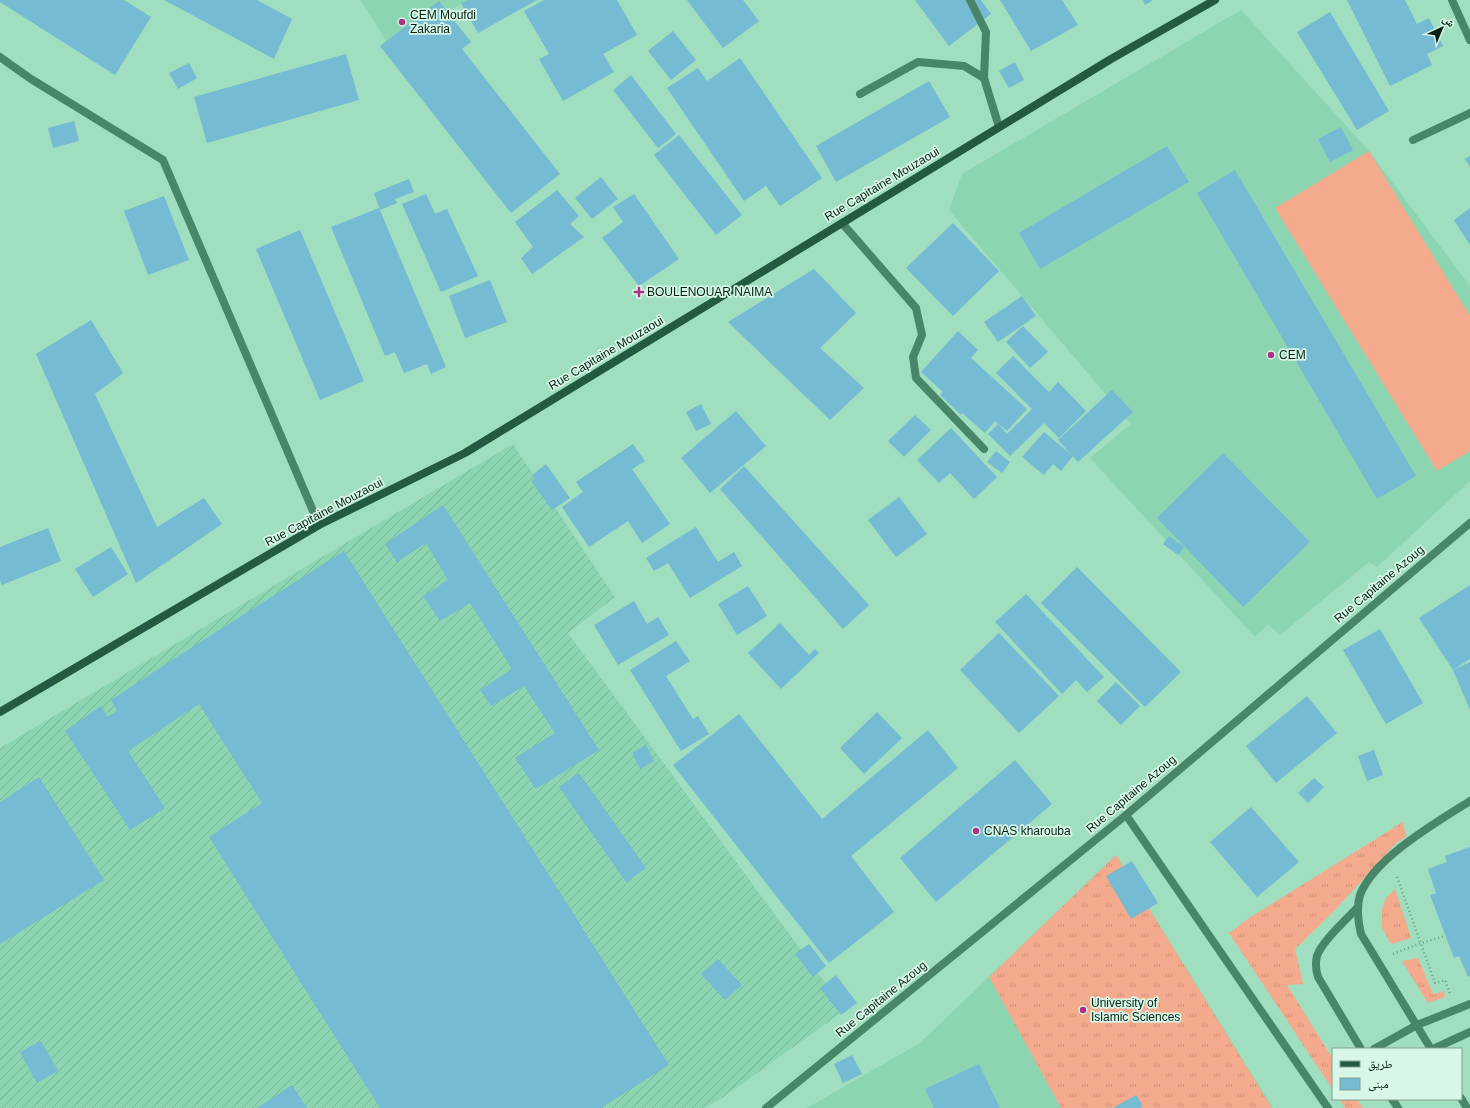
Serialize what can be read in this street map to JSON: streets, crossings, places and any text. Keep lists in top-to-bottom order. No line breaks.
{"streets":{"main road":["Rue Capitaine Mouzaoui"],"street":["Rue Capitaine Azoug"]},"places":{"other":["CEM Moufdi Zakaria","CEM","CNAS kharouba","University of Islamic Sciences"],"health":["BOULENOUAR NAIMA"]},"legend":["طريق","مبنى"],"north":"top right"}
